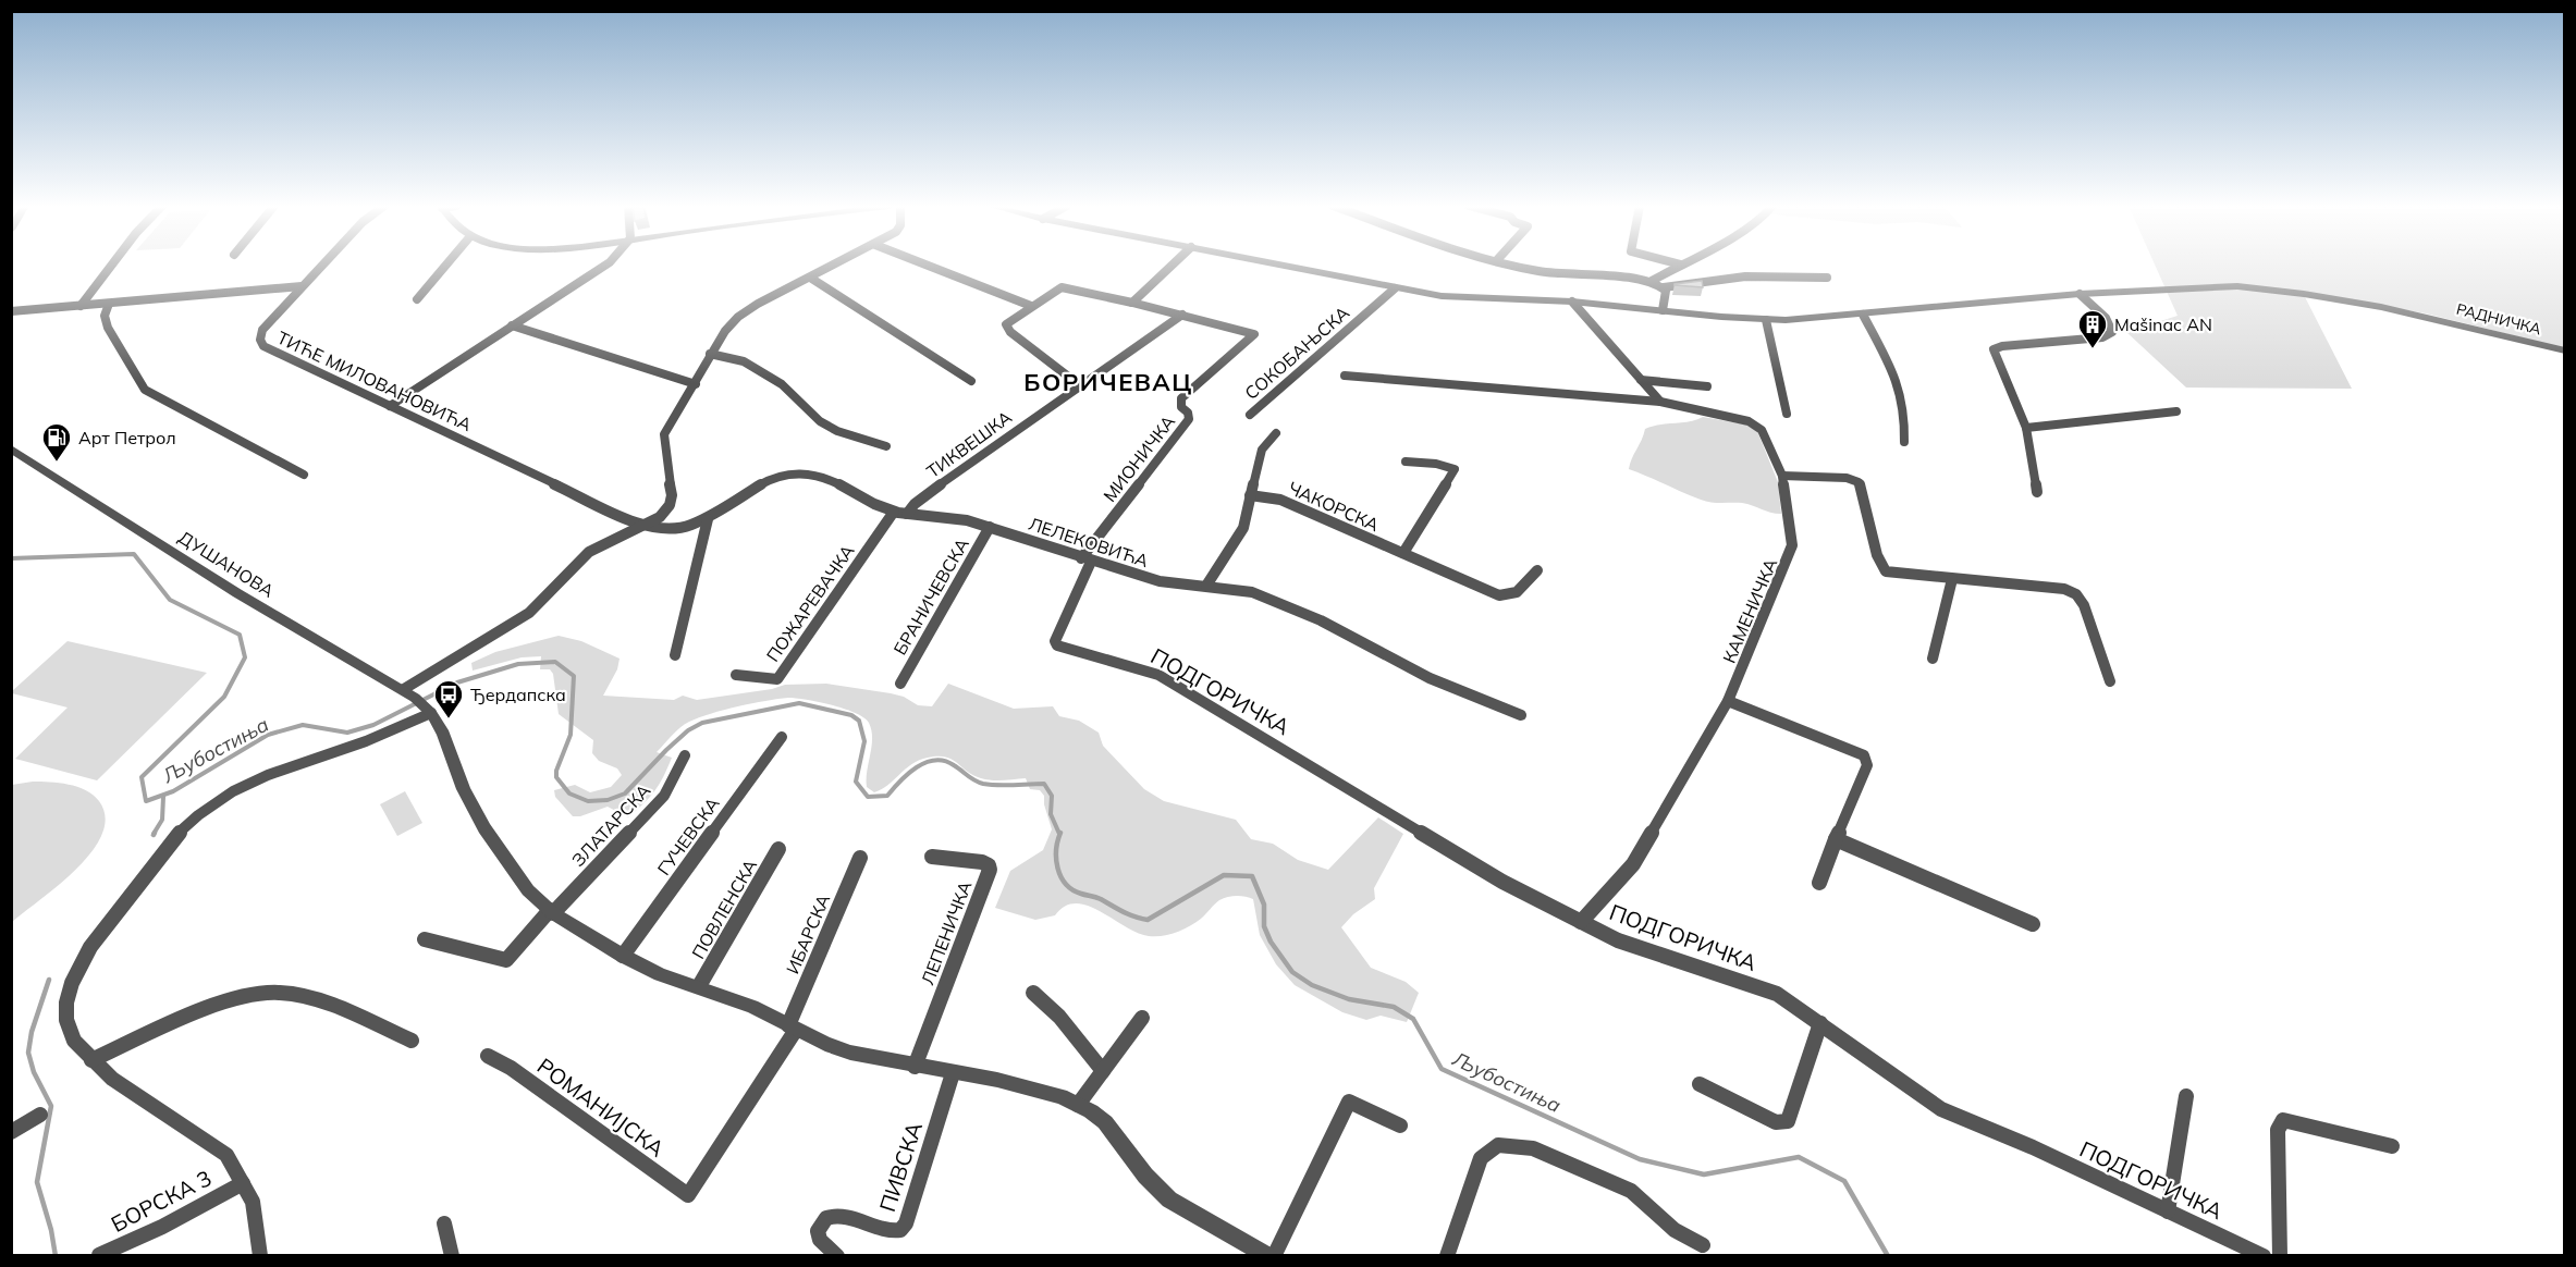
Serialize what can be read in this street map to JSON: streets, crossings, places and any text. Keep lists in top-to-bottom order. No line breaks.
{"streets":{"street":["РАДНИЧКА","СОКОБАЊСКА","ТИЋЕ МИЛОВАНОВИЋА","ТИКВЕШКА","МИОНИЧКА","ЧАКОРСКА","ЛЕЛЕКОВИЋА","ДУШАНОВА","БРАНИЧЕВСКА","ПОЖАРЕВАЧКА","КАМЕНИЧКА","ПОДГОРИЧКА","ЗЛАТАРСКА","ГУЧЕВСКА","ПОВЛЕНСКА","ЛЕПЕНИЧКА","ИБАРСКА","РОМАНИЈСКА","ПИВСКА","БОРСКА 3"]},"crossings":[["РАДНИЧКА","СОКОБАЊСКА"],["ТИЋЕ МИЛОВАНОВИЋА","ЛЕЛЕКОВИЋА"],["ТИКВЕШКА","МИОНИЧКА"],["ТИКВЕШКА","ЛЕЛЕКОВИЋА"],["МИОНИЧКА","ЛЕЛЕКОВИЋА"],["МИОНИЧКА","ПОДГОРИЧКА"],["ЛЕЛЕКОВИЋА","БРАНИЧЕВСКА"],["ЛЕЛЕКОВИЋА","ПОЖАРЕВАЧКА"],["КАМЕНИЧКА","ПОДГОРИЧКА"],["ИБАРСКА","РОМАНИЈСКА"]],"districts":["БОРИЧЕВАЦ"],"water":["Љубостиња"],"places":{"building":["Mašinac AN"],"fuel station":["Арт Петрол"],"bus stop":["Ђердапска"]}}
